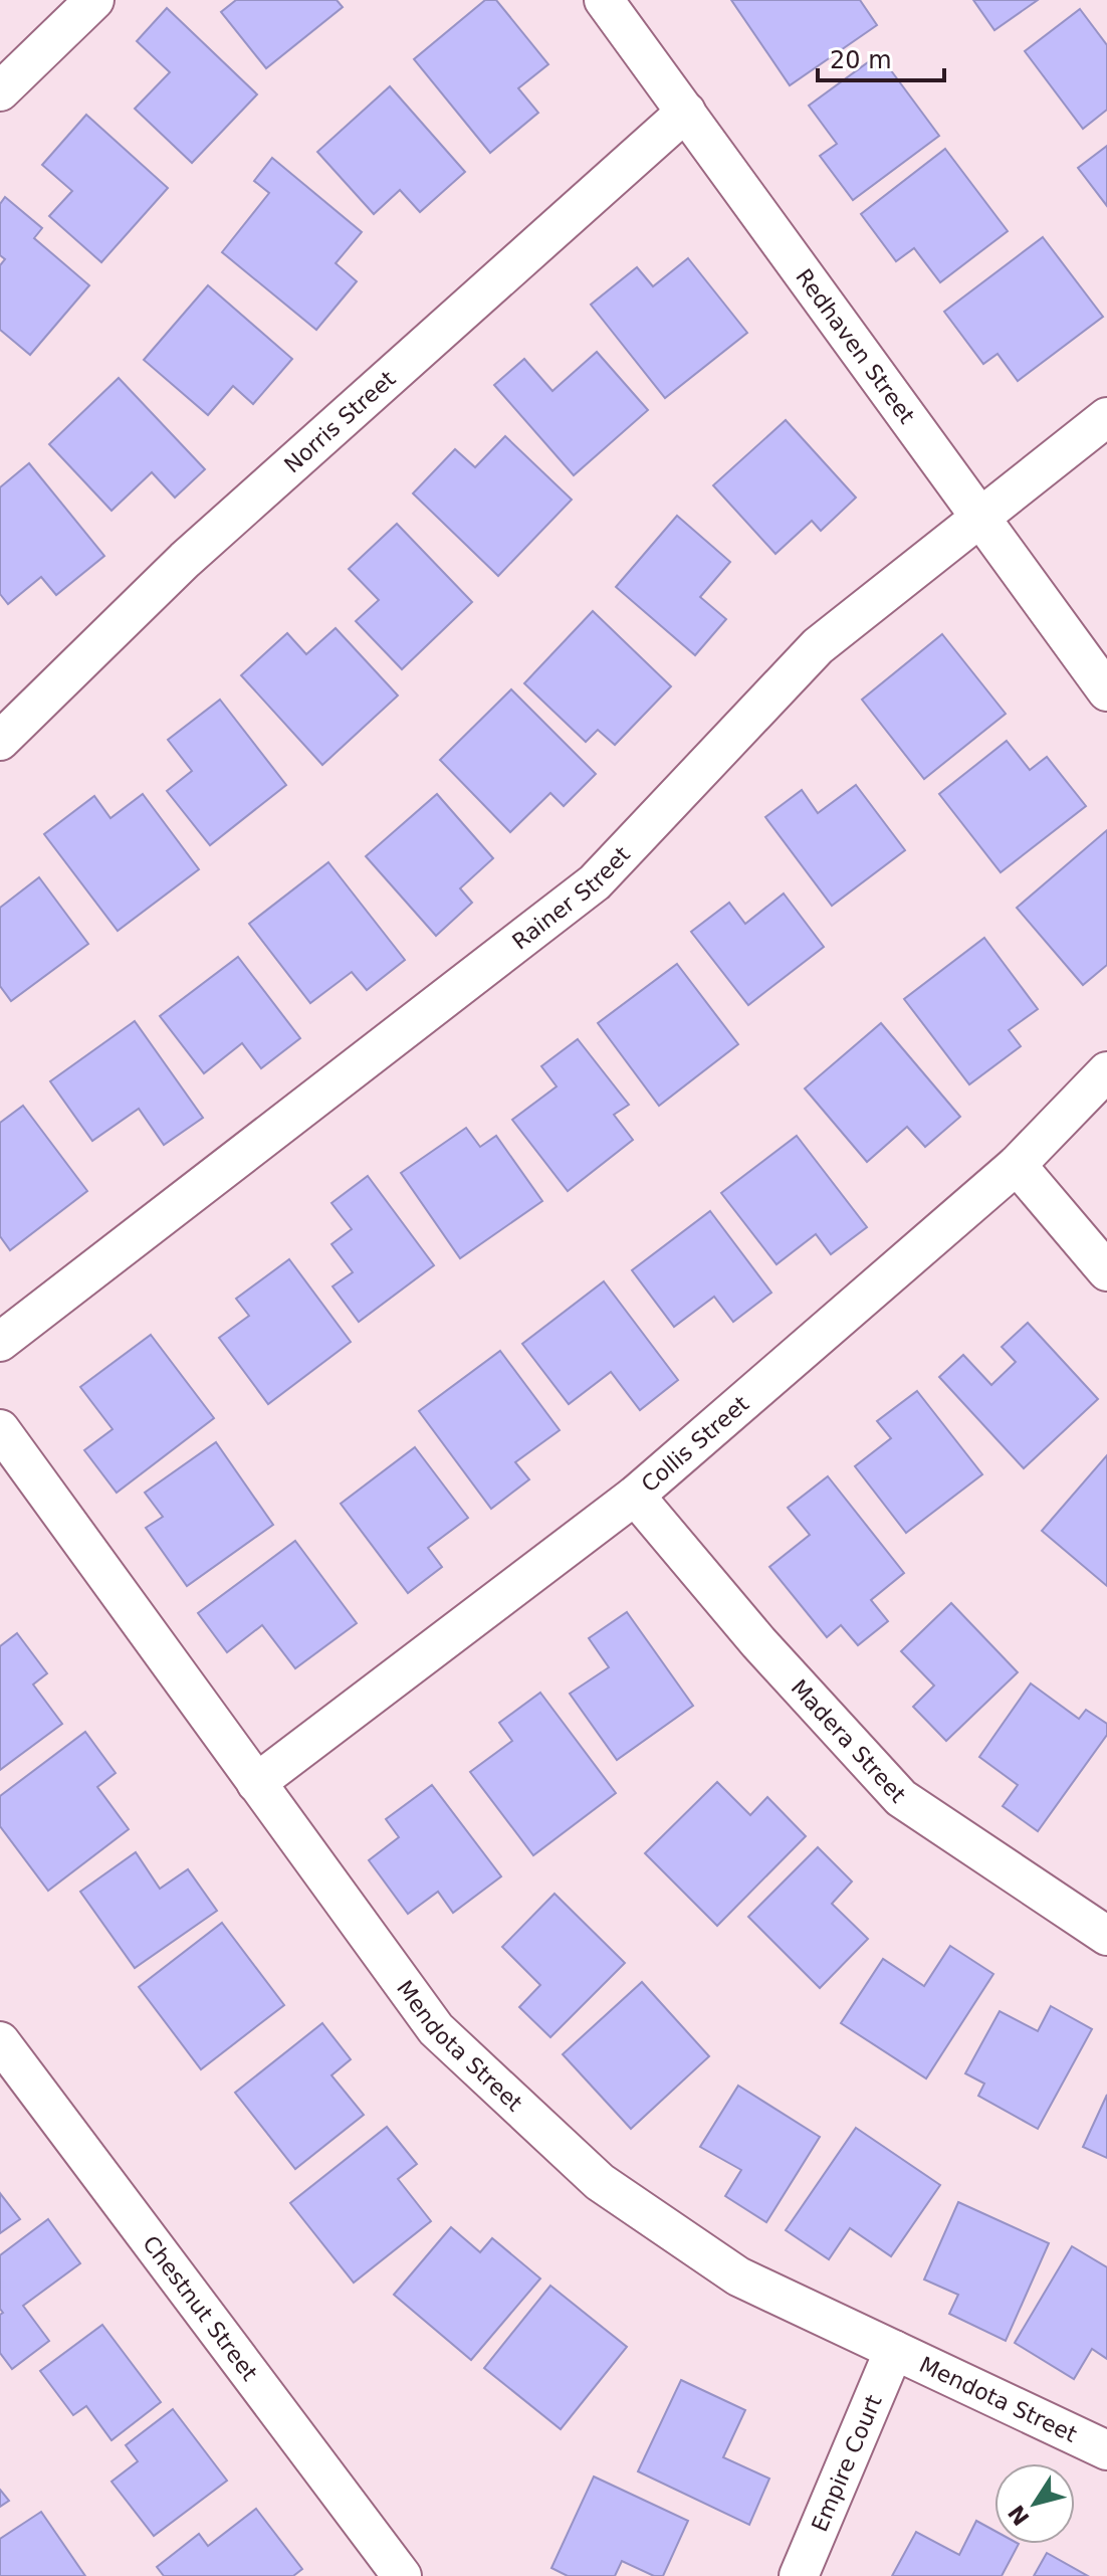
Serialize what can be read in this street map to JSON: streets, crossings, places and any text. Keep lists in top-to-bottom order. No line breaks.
{"streets":{"street":["Redhaven Street","Norris Street","Rainer Street","Collis Street","Madera Street","Mendota Street","Chestnut Street","Empire Court"]},"crossings":[["Redhaven Street","Norris Street"],["Redhaven Street","Rainer Street"],["Collis Street","Madera Street"],["Collis Street","Mendota Street"],["Mendota Street","Empire Court"]],"scale_bar":"20 m","north":"bottom left"}
